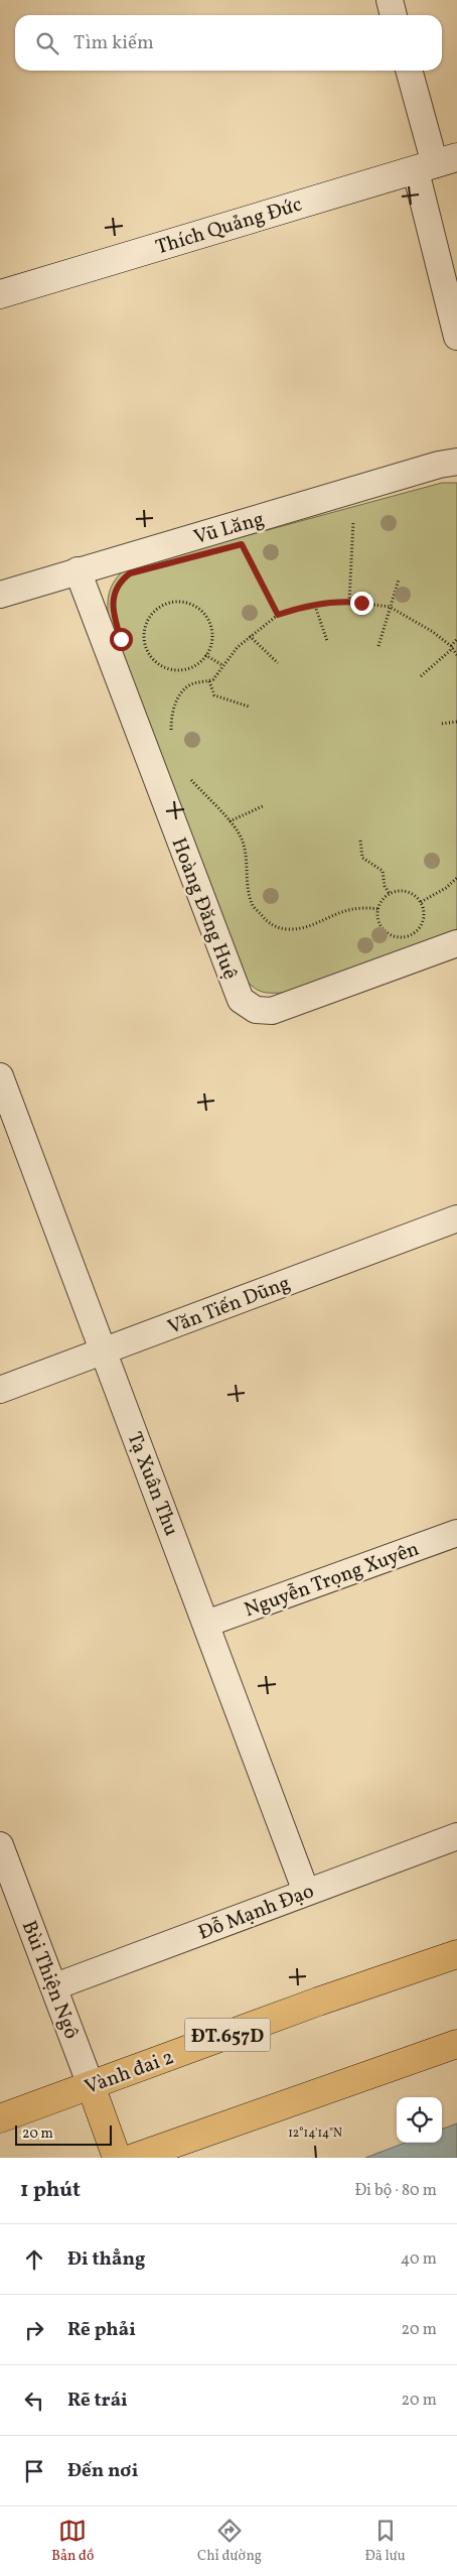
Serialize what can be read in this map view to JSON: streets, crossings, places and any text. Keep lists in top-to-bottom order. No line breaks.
{"streets":{"main road":["ĐT.657D","Vành đai 2"],"street":["Thích Quảng Đức","Vũ Lăng","Hoàng Đăng Huệ","Văn Tiến Dũng","Tạ Xuân Thu","Nguyễn Trọng Xuyên","Đỗ Mạnh Đạo","Bùi Thiện Ngô"]},"crossings":[["Vũ Lăng","Hoàng Đăng Huệ"],["Văn Tiến Dũng","Tạ Xuân Thu"],["Tạ Xuân Thu","Nguyễn Trọng Xuyên"],["Tạ Xuân Thu","Đỗ Mạnh Đạo"],["Đỗ Mạnh Đạo","Bùi Thiện Ngô"],["Bùi Thiện Ngô","Vành đai 2"]],"scale_bar":"20 m","page":{"search":"Tìm kiếm","scale":"20 m","heading":["1 phút","Đi bộ · 80 m"],"list":[["Đi thẳng","40 m"],["Rẽ phải","20 m"],["Rẽ trái","20 m"],"Đến nơi"],"nav":["Bản đồ","Chỉ đường","Đã lưu"]},"coordinates":["12°14'14\"N"]}
